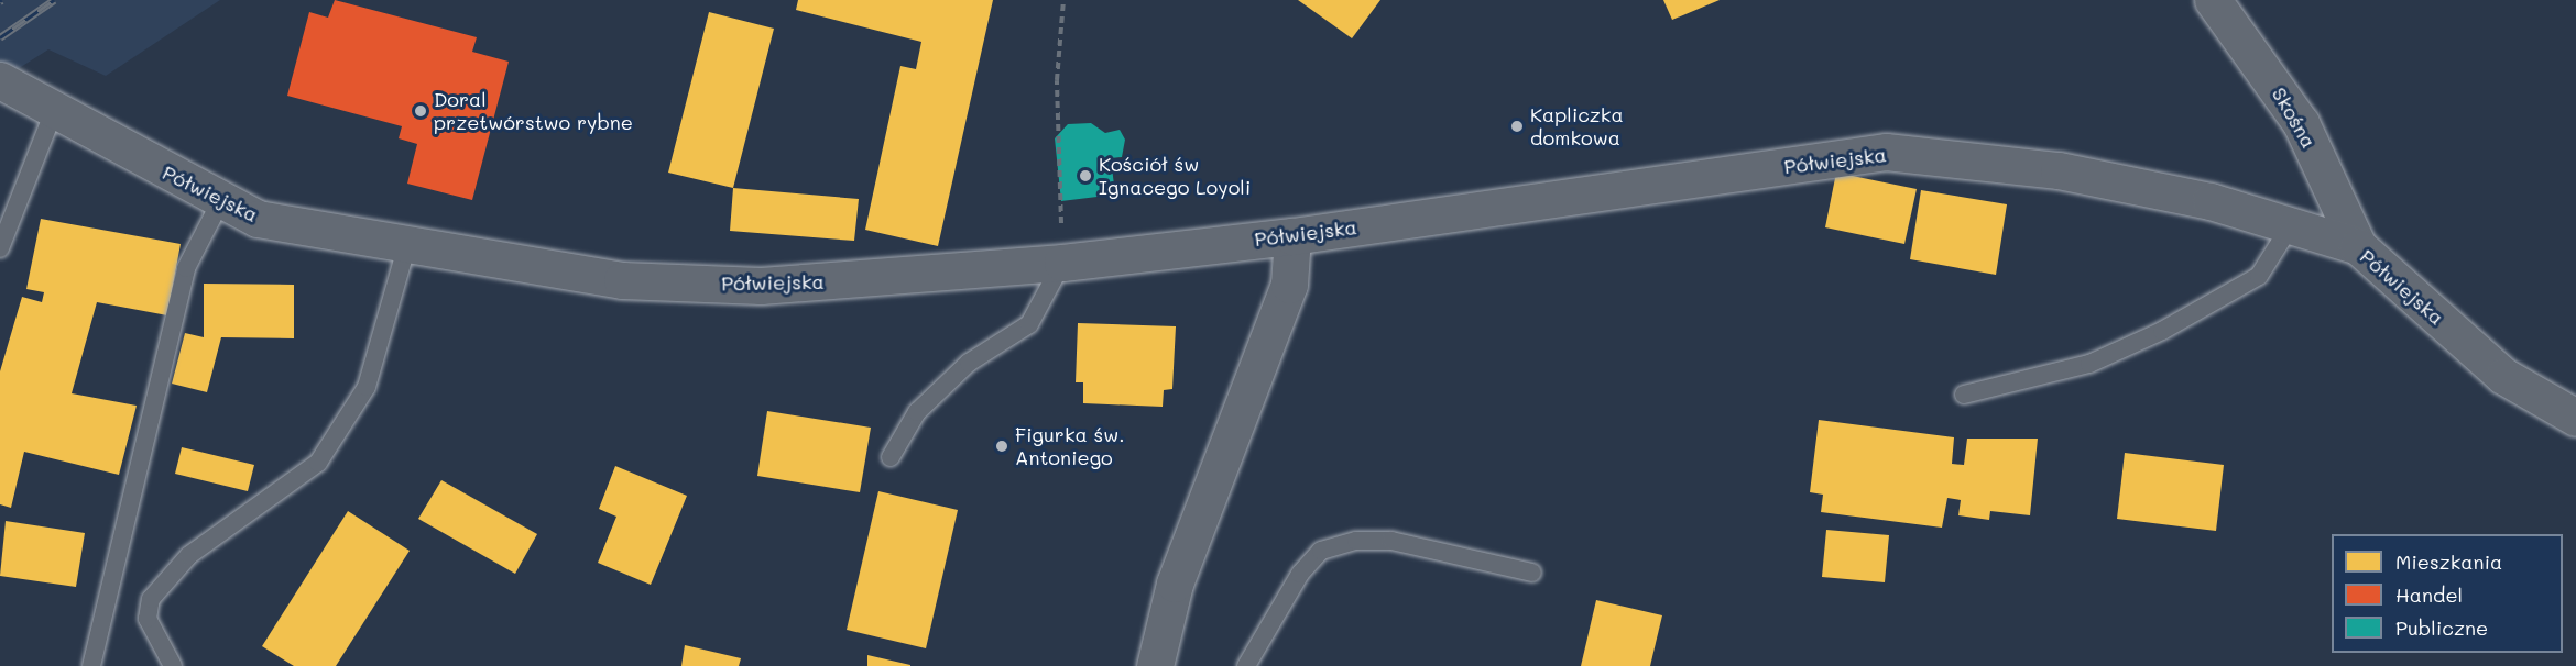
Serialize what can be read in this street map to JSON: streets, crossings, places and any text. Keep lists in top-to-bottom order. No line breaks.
{"streets":{"street":["Skośna","Półwiejska"]},"crossings":[["Skośna","Półwiejska"]],"places":["Doral przetwórstwo rybne","Kapliczka domkowa","Kościół św Ignacego Loyoli","Figurka św. Antoniego"],"legend":["Mieszkania","Handel","Publiczne"]}
